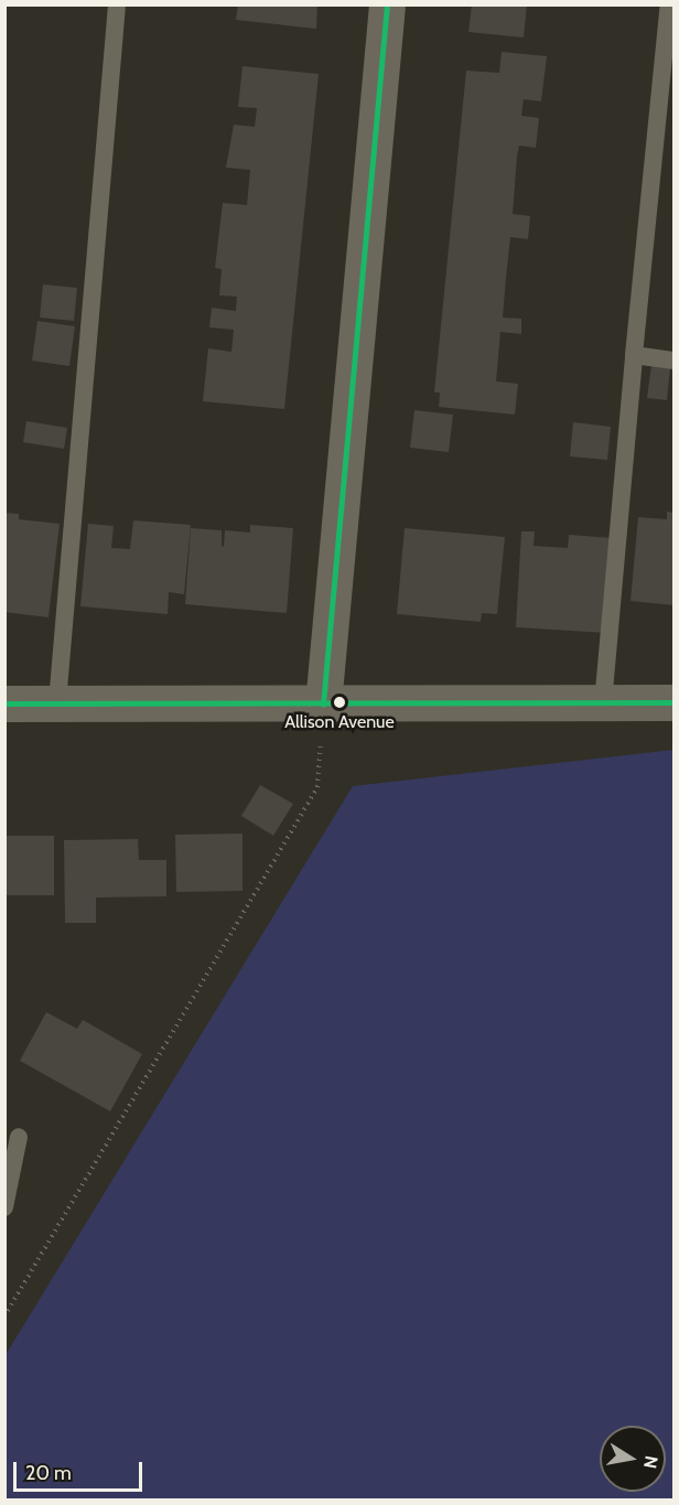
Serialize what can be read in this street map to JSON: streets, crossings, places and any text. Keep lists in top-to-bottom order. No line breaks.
{"places":["Allison Avenue"],"scale_bar":"20 m","north":"right"}
